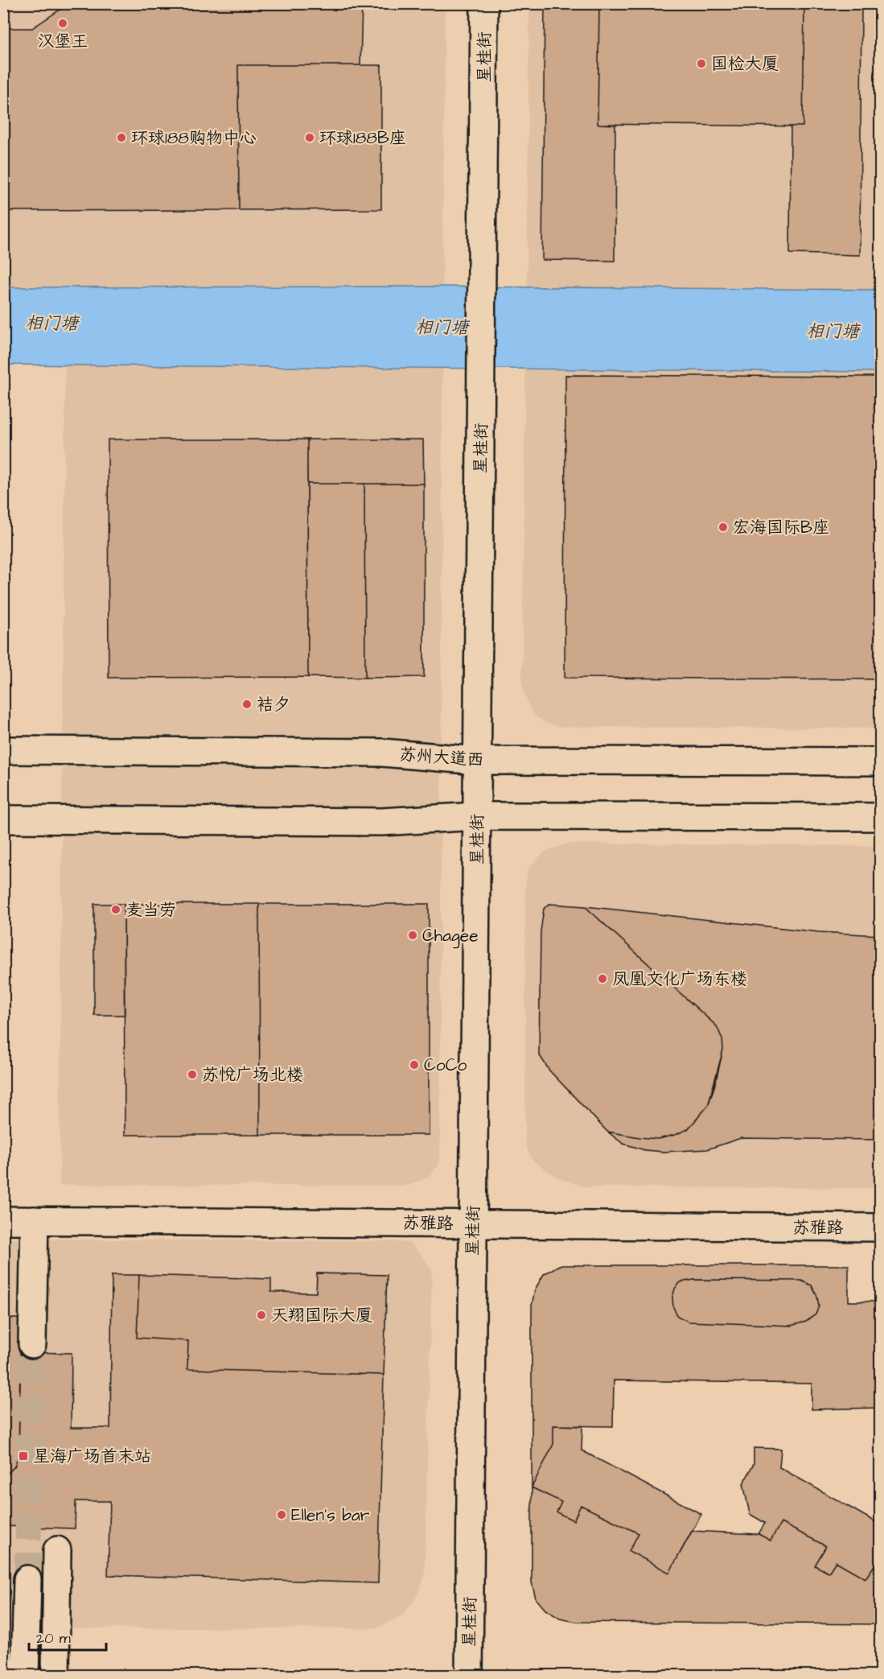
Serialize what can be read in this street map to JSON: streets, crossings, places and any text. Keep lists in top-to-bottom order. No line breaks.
{"streets":{"street":["星桂街","苏州大道西","苏雅路"]},"crossings":[["星桂街","苏州大道西"],["星桂街","苏雅路"]],"water":["相门塘"],"places":{"other":["汉堡王","国检大厦","环球188购物中心","环球188B座","宏海国际B座","袺夕","麦当劳","Chagee","凤凰文化广场东楼","CoCo","苏悦广场北楼","天翔国际大厦","Ellen's bar"],"transit":["星海广场首末站"]},"scale_bar":"20 m"}
